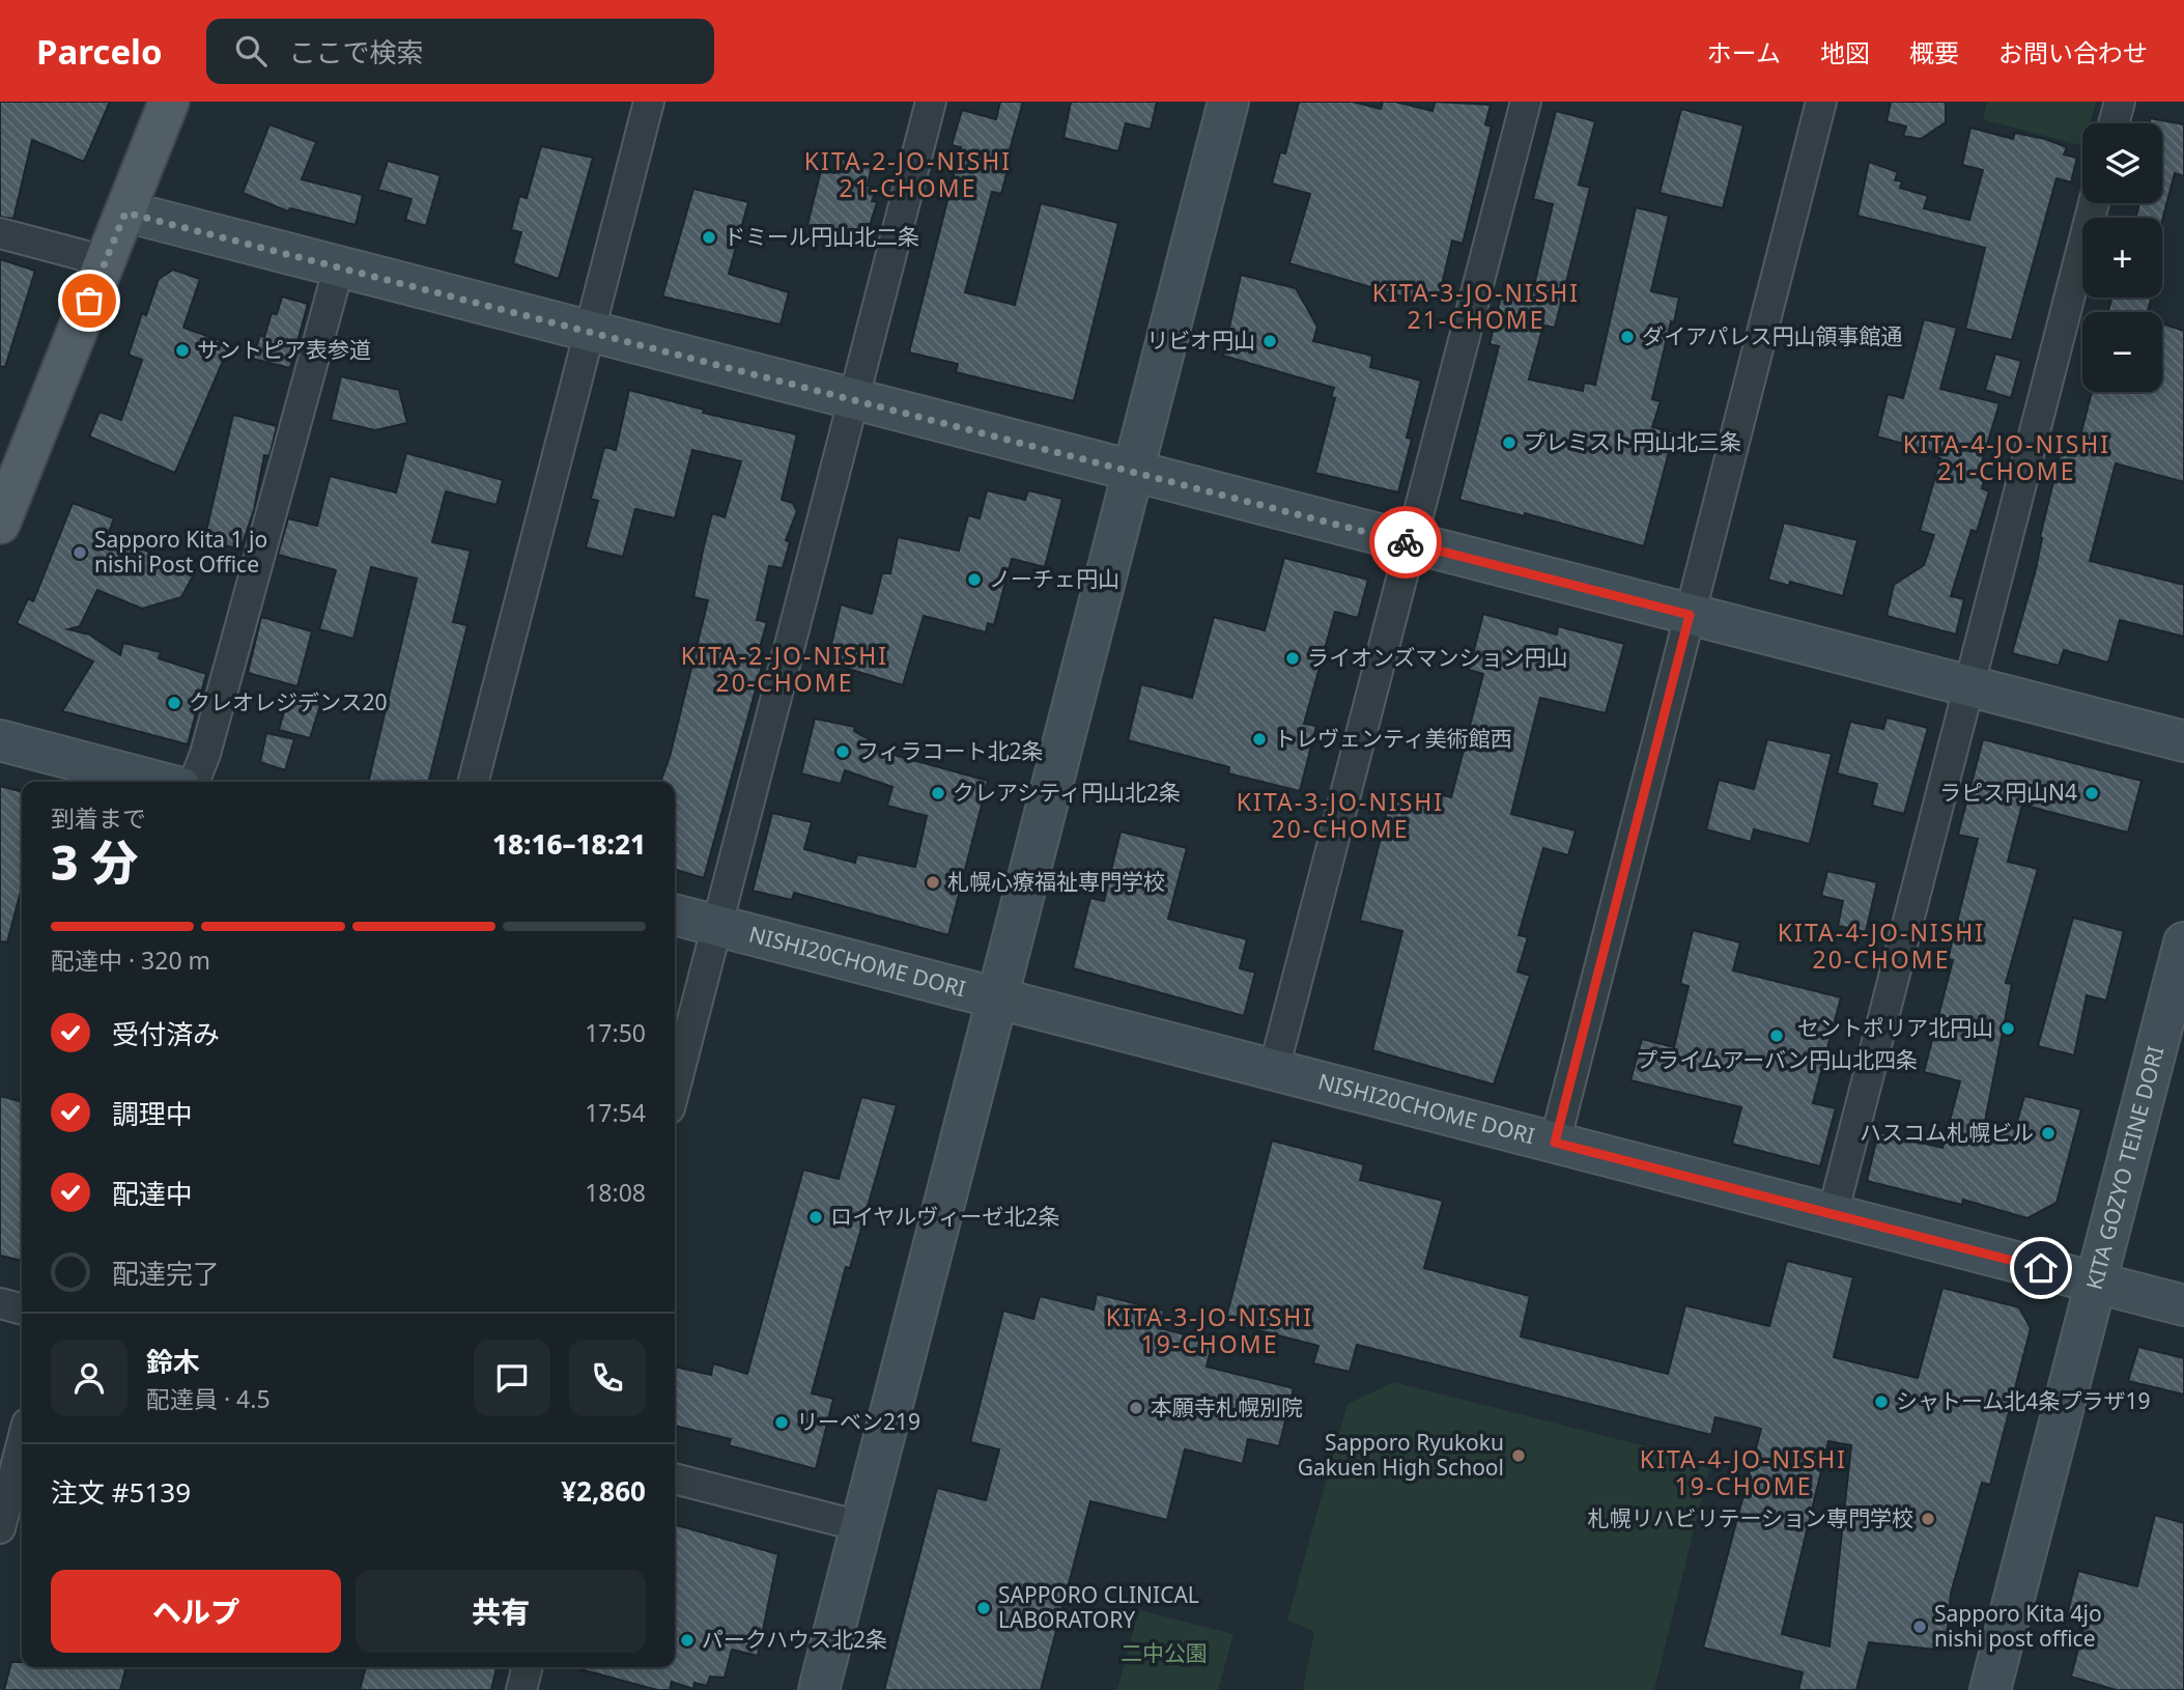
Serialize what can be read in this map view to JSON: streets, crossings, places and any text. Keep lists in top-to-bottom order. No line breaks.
{"streets":{"street":["NISHI20CHOME DORI","KITA GOZYO TEINE DORI"]},"crossings":[["NISHI20CHOME DORI","KITA GOZYO TEINE DORI"]],"districts":["KITA-2-JO-NISHI 21-CHOME","KITA-3-JO-NISHI 21-CHOME","KITA-4-JO-NISHI 21-CHOME","KITA-2-JO-NISHI 20-CHOME","KITA-3-JO-NISHI 20-CHOME","KITA-4-JO-NISHI 20-CHOME","KITA-3-JO-NISHI 19-CHOME","KITA-4-JO-NISHI 19-CHOME"],"parks":["二中公園"],"places":["ドミール円山北二条","ダイアパレス円山領事館通","リビオ円山","サントピア表参道","プレミスト円山北三条","Sapporo Kita 1 jo nishi Post Office","ノーチェ円山","ライオンズマンション円山","クレオレジデンス20","トレヴェンティ美術館西","フィラコート北2条","クレアシティ円山北2条","ラピス円山N4","札幌心療福祉専門学校","セントポリア北円山","プライムアーバン円山北四条","ハスコム札幌ビル","ロイヤルヴィーゼ北2条","シャトーム北4条プラザ19","本願寺札幌別院","リーベン219","Sapporo Ryukoku Gakuen High School","札幌リハビリテーション専門学校","SAPPORO CLINICAL LABORATORY","Sapporo Kita 4jo nishi post office","パークハウス北2条"],"page":{"header":"Parcelo","search":"ここで検索","nav":["ホーム","地図","概要","お問い合わせ"],"map_buttons":["+","−"],"heading":["3 分","到着まで","18:16–18:21"],"panel":["鈴木","配達員 · 4.5","注文 #5139","¥2,860"],"bar":"配達中 · 320 m","list":[["受付済み","17:50"],["調理中","17:54"],["配達中","18:08"],"配達完了"],"buttons":["ヘルプ","共有"]}}
